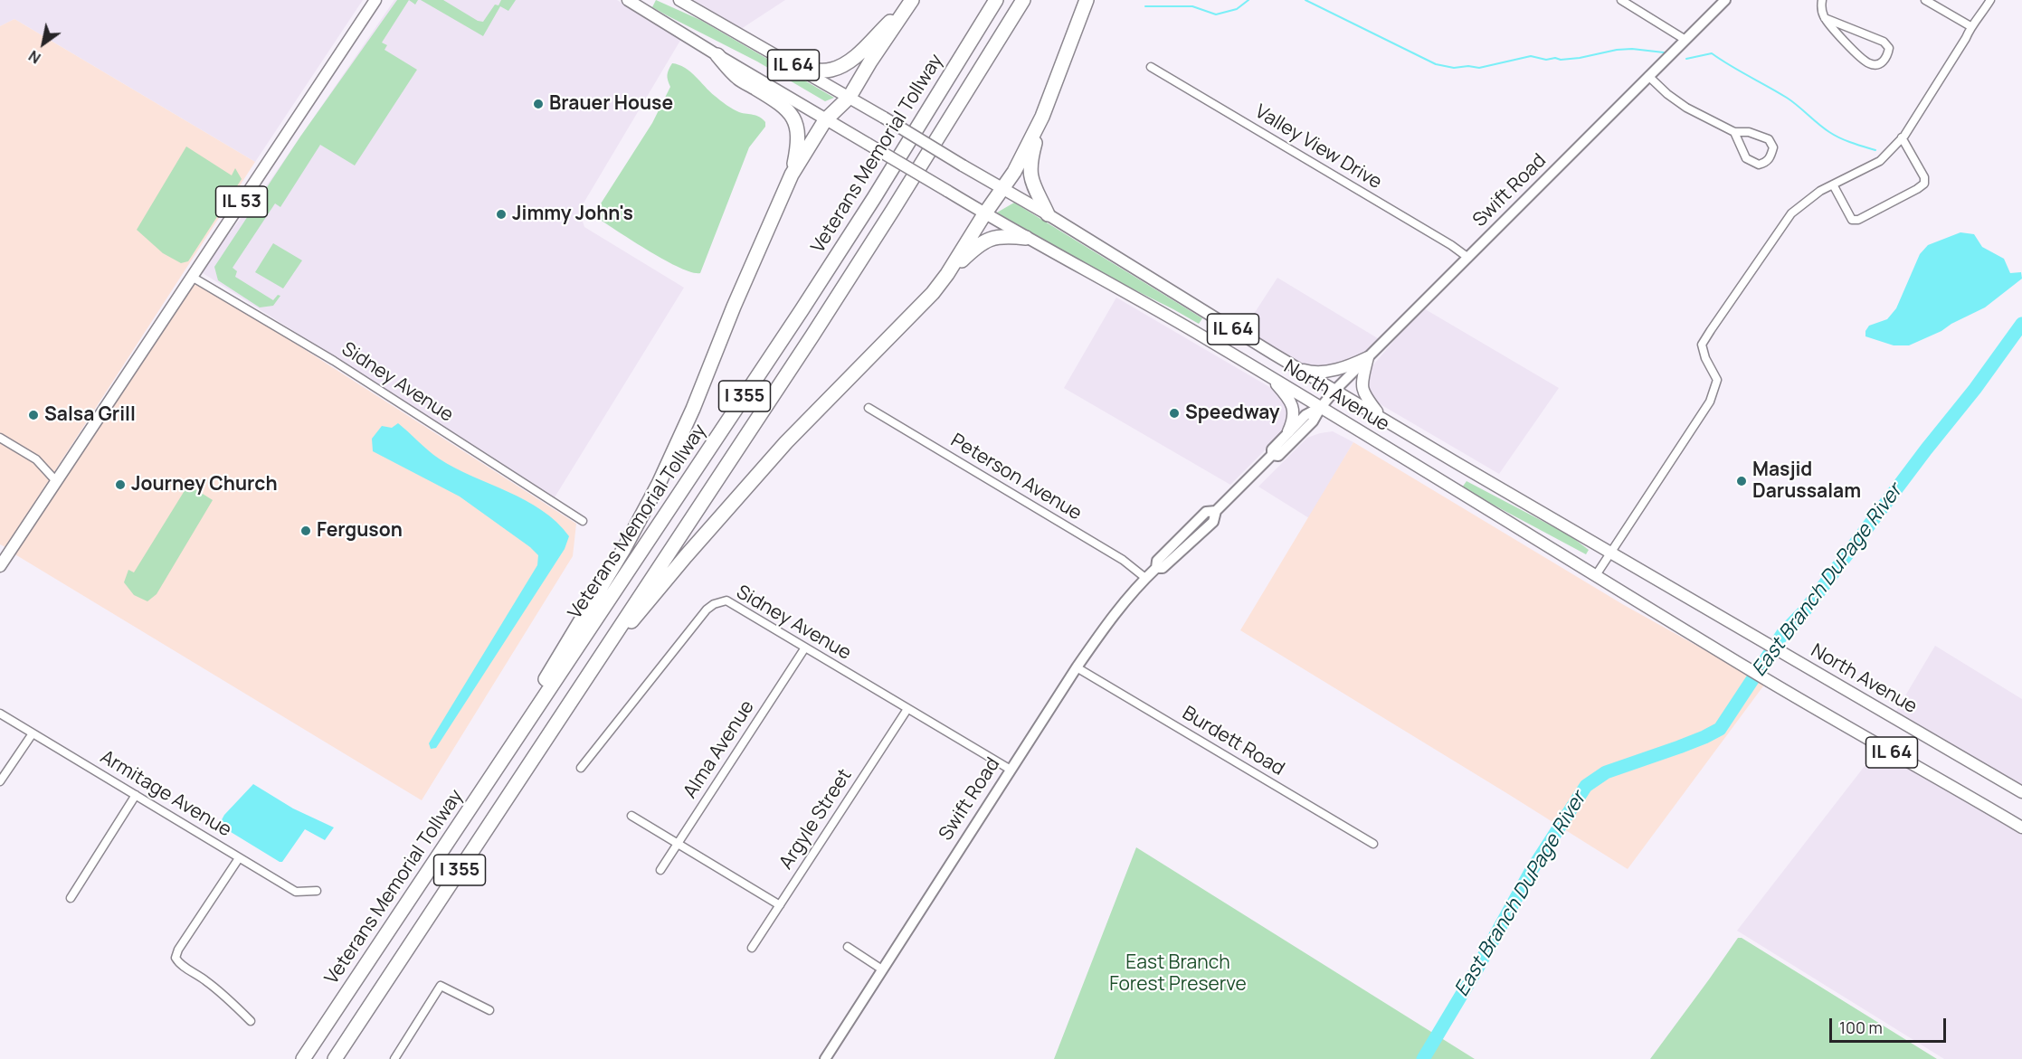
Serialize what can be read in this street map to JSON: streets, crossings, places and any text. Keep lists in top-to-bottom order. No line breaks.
{"streets":{"highway":["Veterans Memorial Tollway","I 355"],"main road":["IL 64","IL 53","North Avenue"],"street":["Valley View Drive","Swift Road","Sidney Avenue","Peterson Avenue","Burdett Road","Alma Avenue","Armitage Avenue","Argyle Street"]},"crossings":[["Valley View Drive","Swift Road"],["Swift Road","Sidney Avenue"],["Swift Road","North Avenue"],["Swift Road","Peterson Avenue"],["Swift Road","Burdett Road"],["IL 53","Sidney Avenue"],["Sidney Avenue","Alma Avenue"],["Sidney Avenue","Argyle Street"]],"water":["East Branch DuPage River"],"parks":["East Branch Forest Preserve"],"places":["Brauer House","Jimmy John's","Speedway","Salsa Grill","Masjid Darussalam","Journey Church","Ferguson"],"scale_bar":"100 m","north":"bottom left"}
